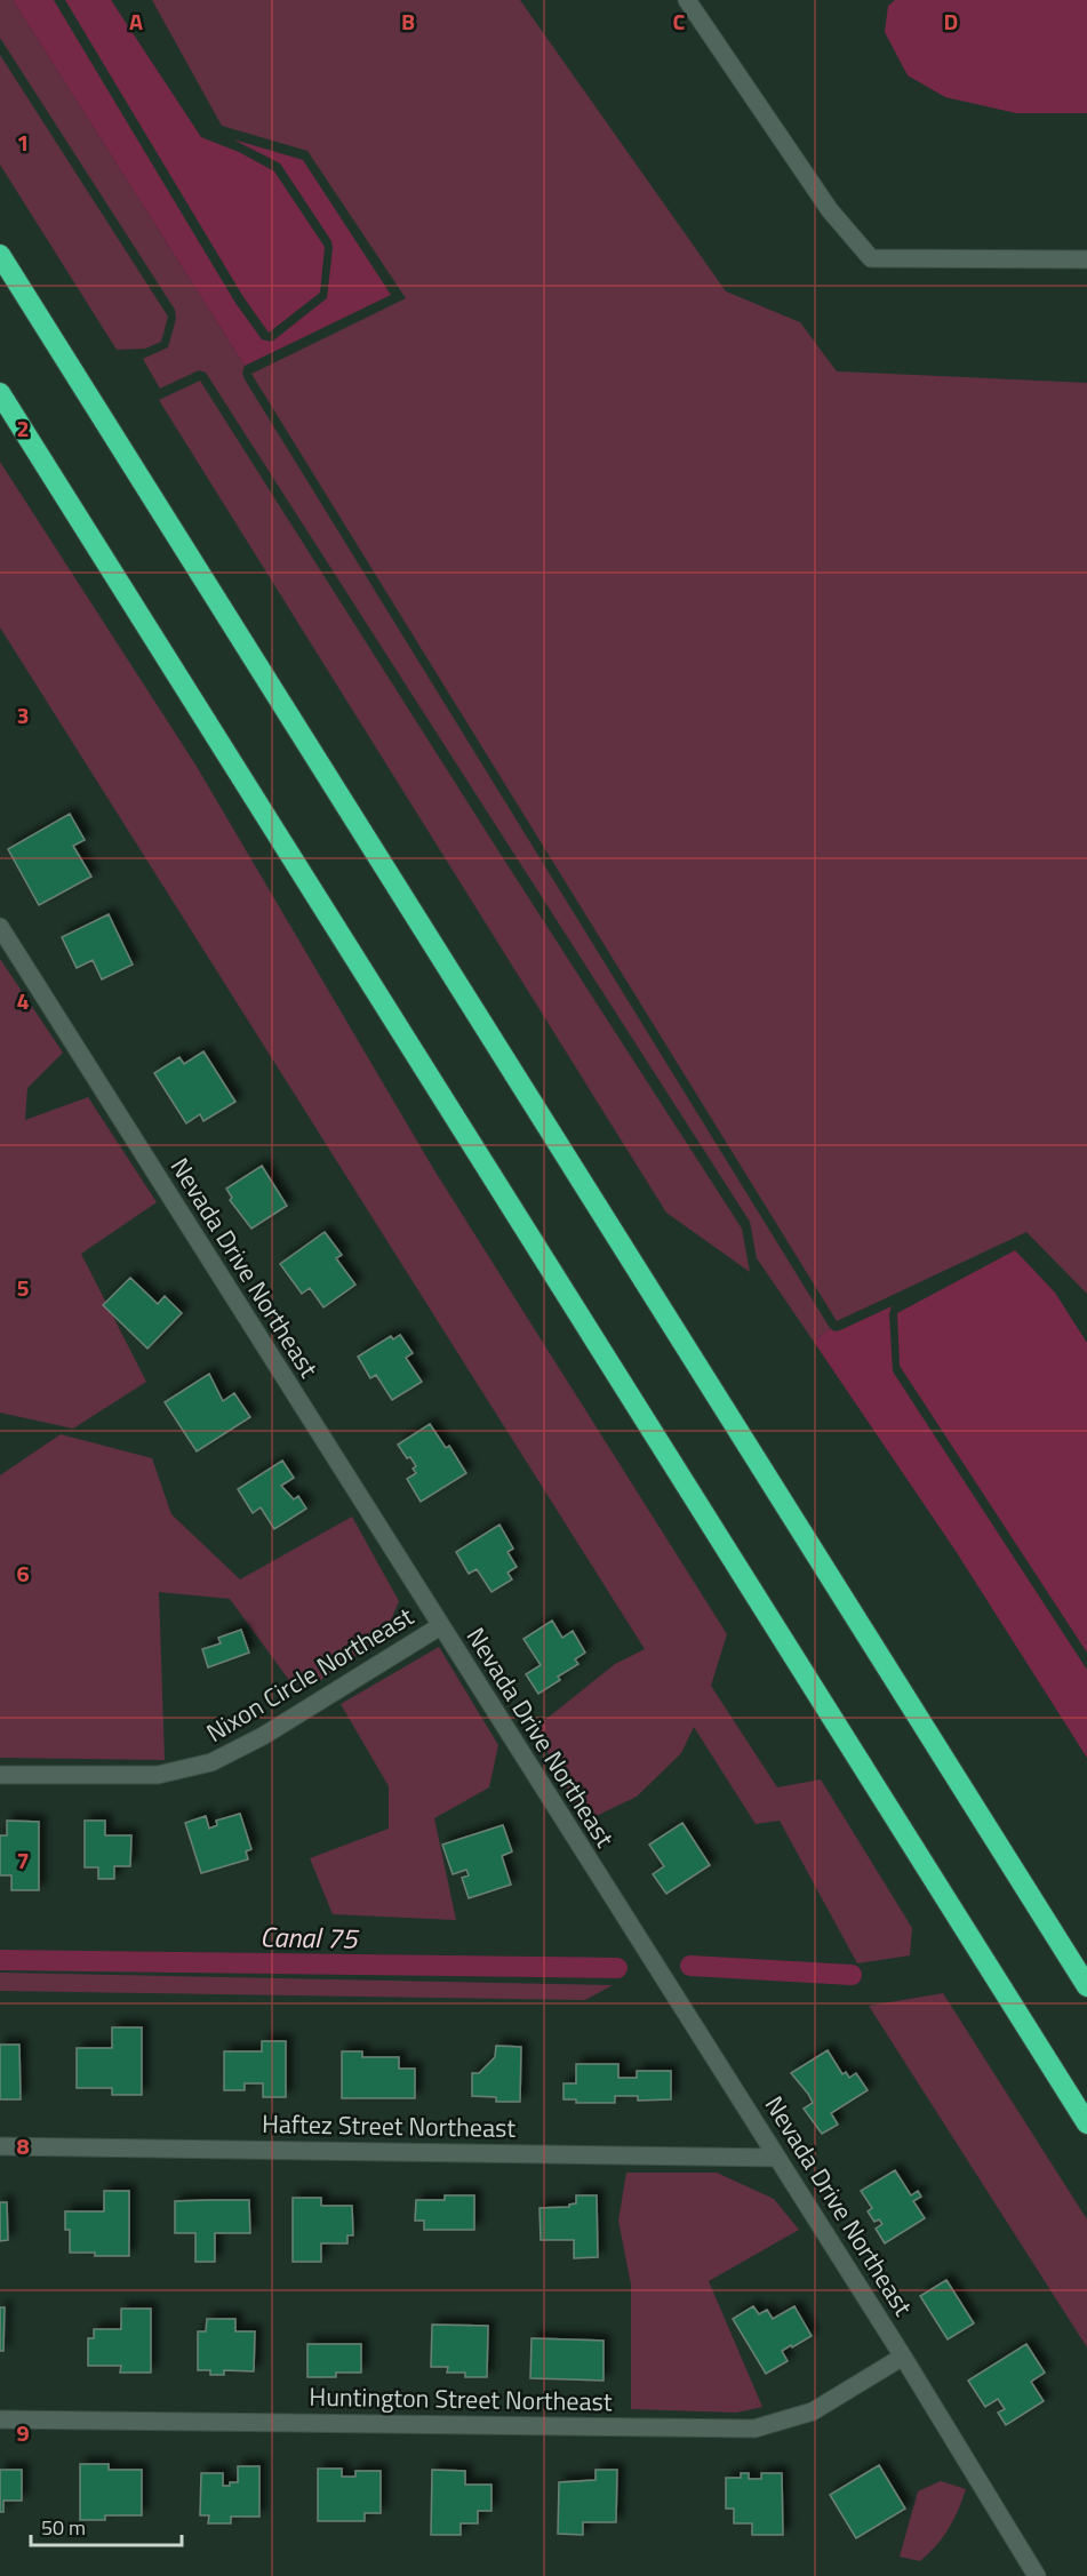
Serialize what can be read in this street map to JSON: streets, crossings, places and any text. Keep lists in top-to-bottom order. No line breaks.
{"streets":{"street":["Nevada Drive Northeast","Nixon Circle Northeast","Haftez Street Northeast","Huntington Street Northeast"]},"crossings":[["Nevada Drive Northeast","Nixon Circle Northeast"],["Nevada Drive Northeast","Haftez Street Northeast"],["Nevada Drive Northeast","Huntington Street Northeast"]],"water":["Canal 75"],"scale_bar":"50 m","grid":{"columns":["A","B","C","D"],"rows":["1","2","3","4","5","6","7","8","9"]}}
